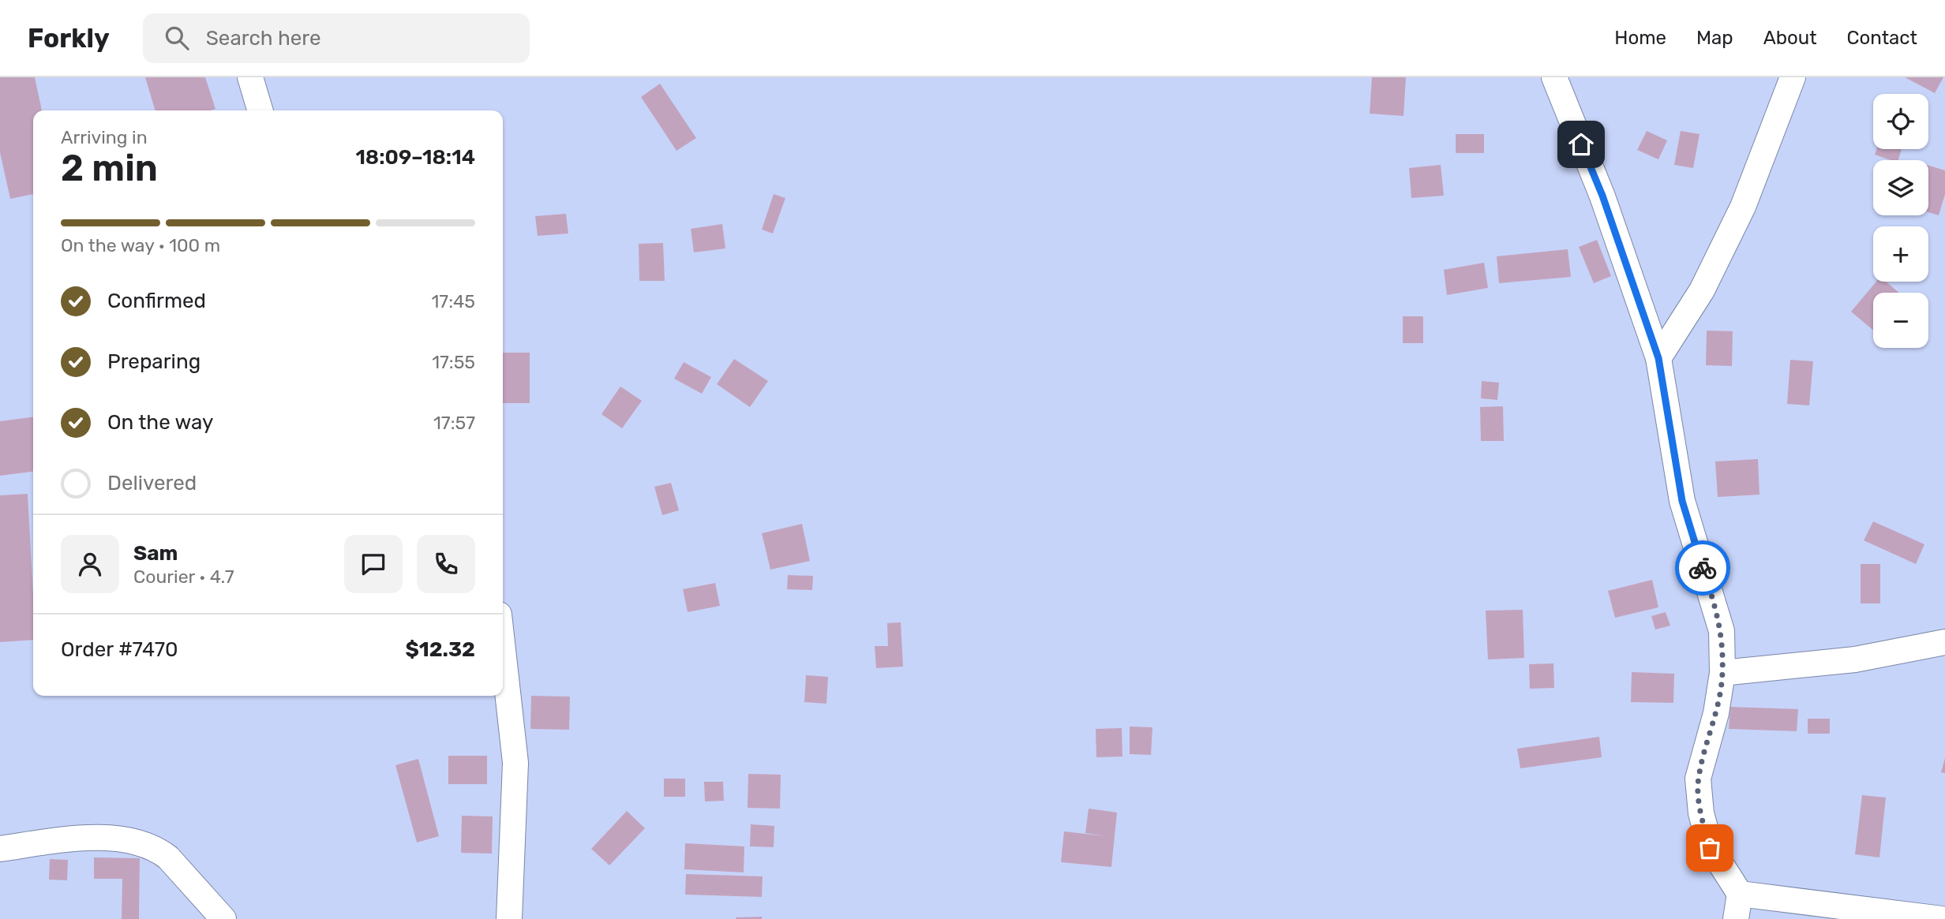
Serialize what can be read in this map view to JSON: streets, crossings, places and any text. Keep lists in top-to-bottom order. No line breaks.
{"page":{"header":"Forkly","search":"Search here","nav":["Home","Map","About","Contact"],"map_buttons":["+","−"],"heading":["2 min","Arriving in","18:09–18:14"],"panel":["Sam","Courier · 4.7","Order #7470","$12.32"],"bar":"On the way · 100 m","list":[["Confirmed","17:45"],["Preparing","17:55"],["On the way","17:57"],"Delivered"]}}
